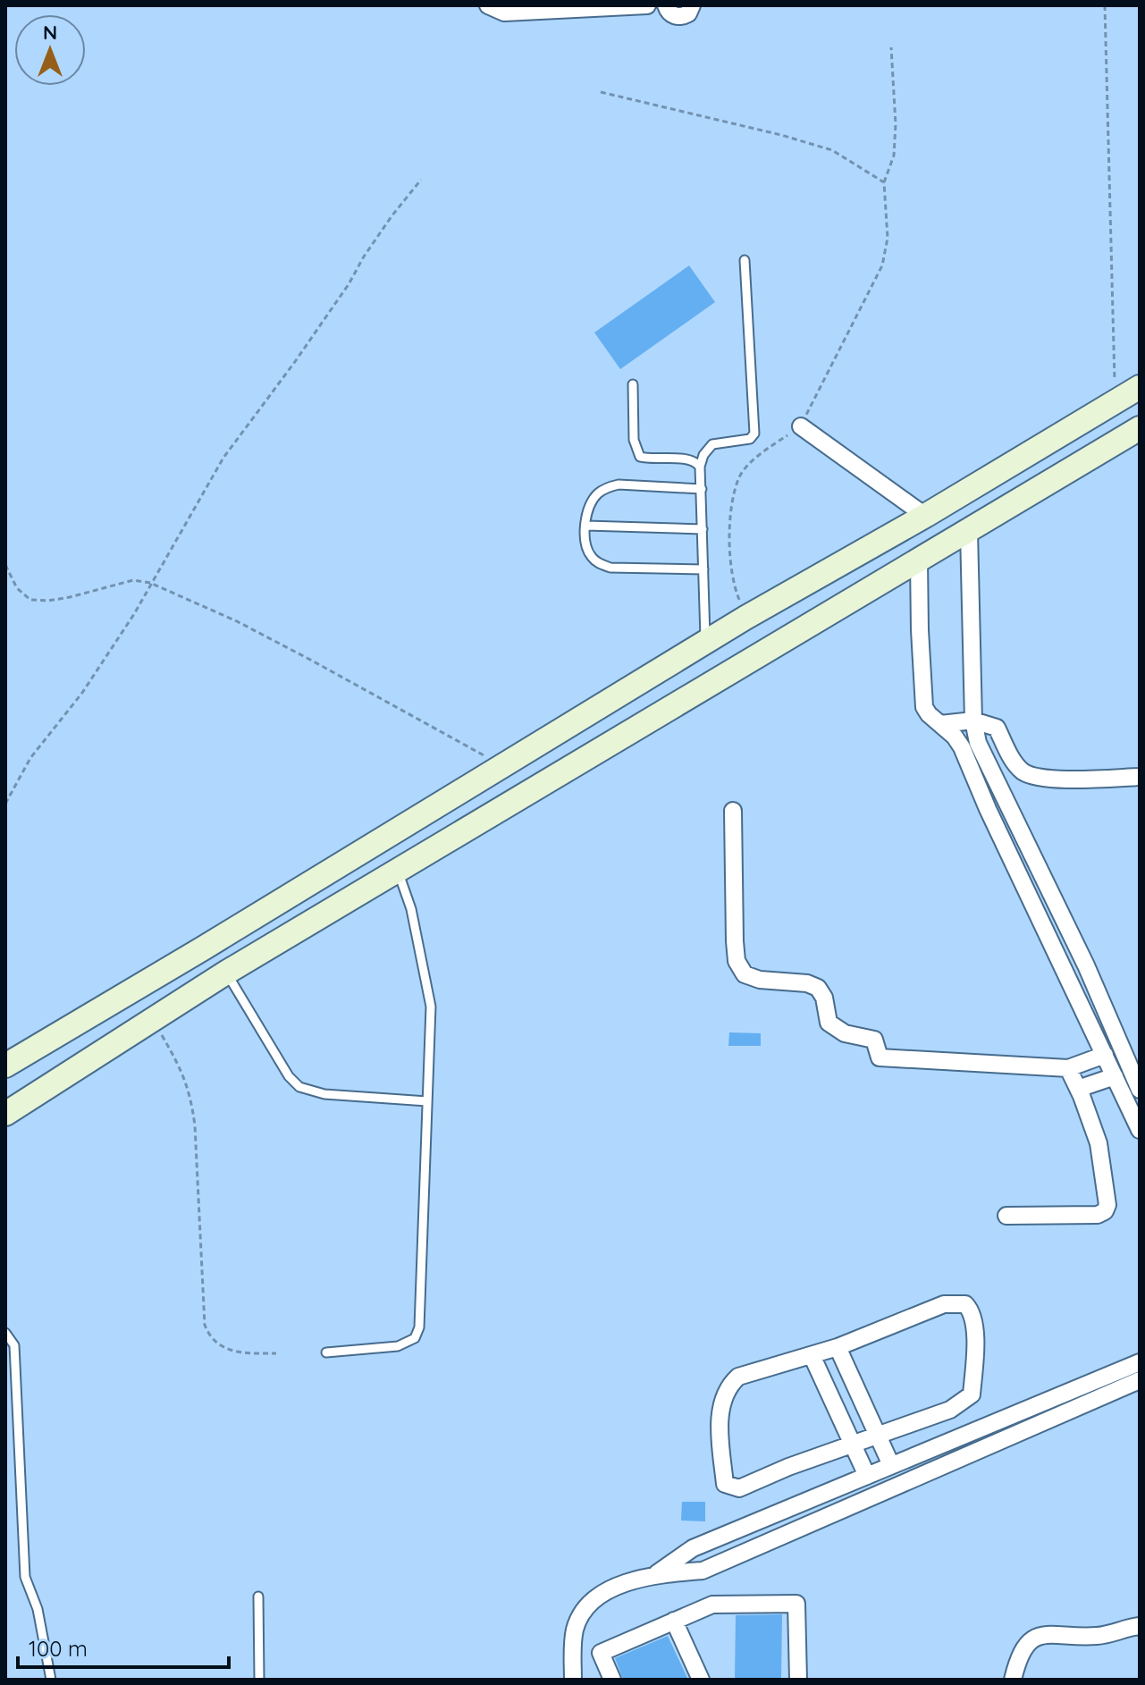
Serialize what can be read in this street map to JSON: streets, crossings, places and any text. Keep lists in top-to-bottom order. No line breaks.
{"scale_bar":"100 m","north":"top"}
